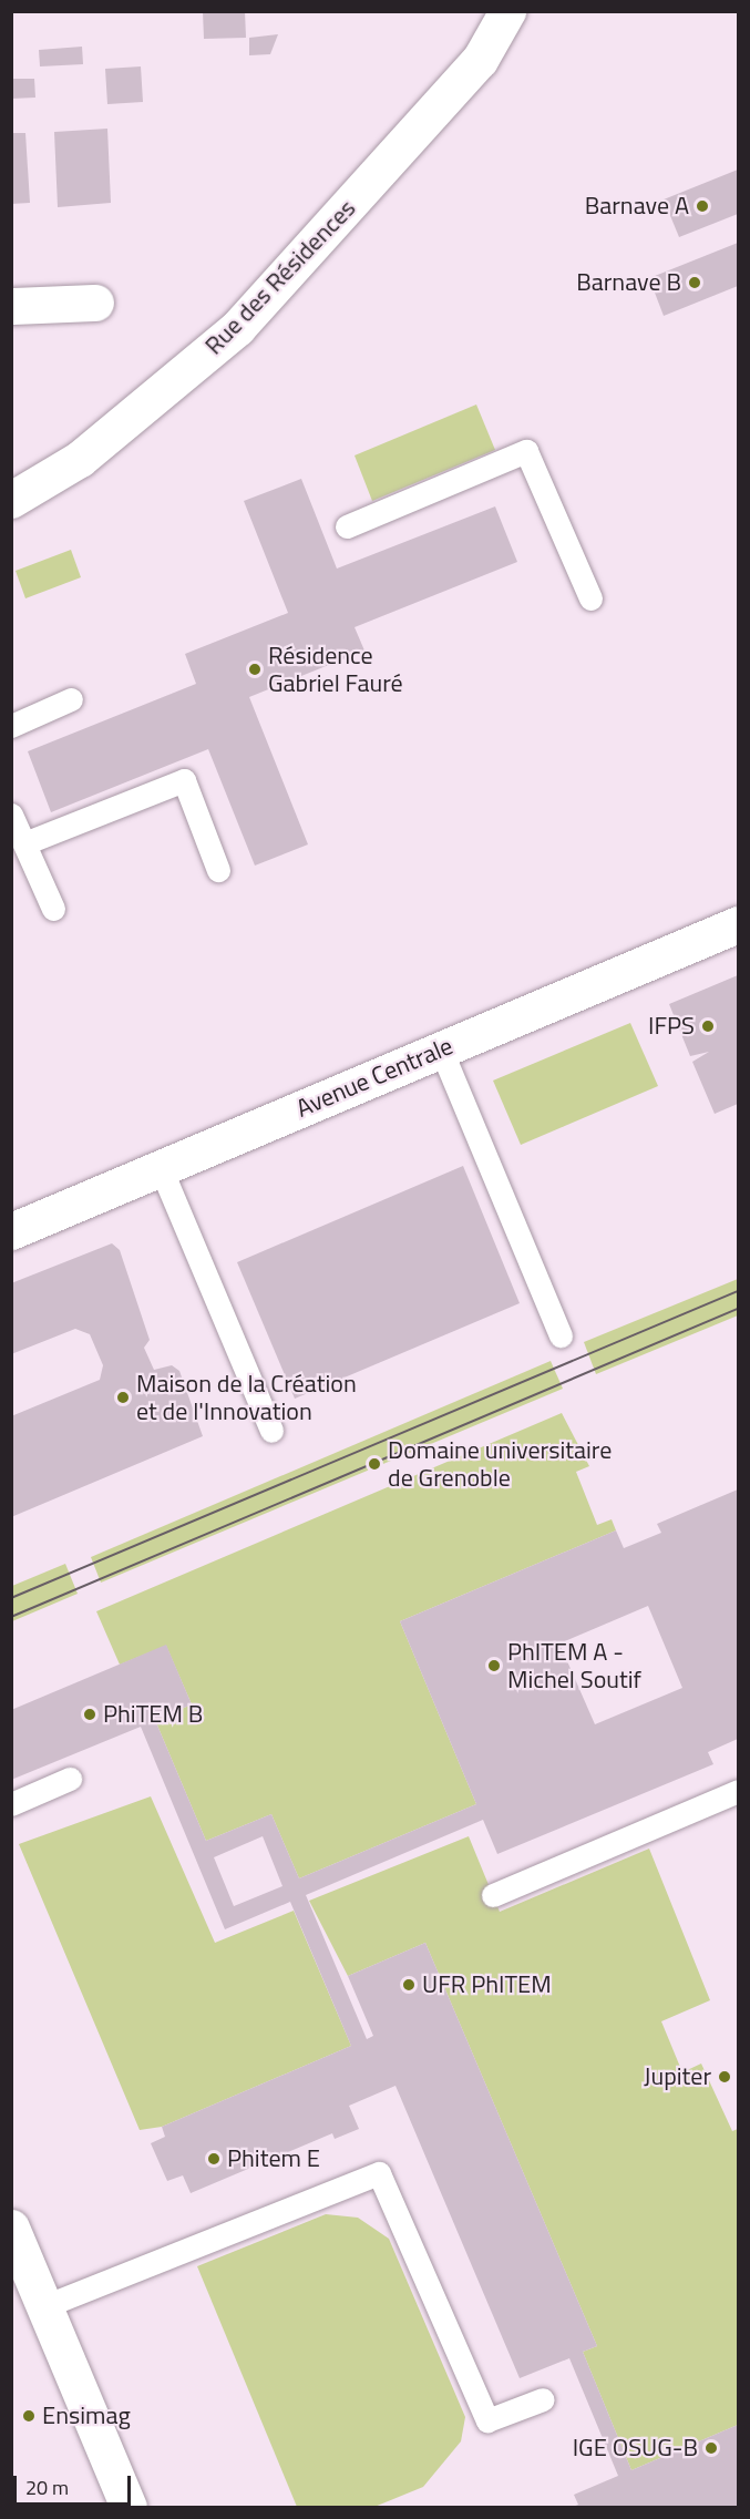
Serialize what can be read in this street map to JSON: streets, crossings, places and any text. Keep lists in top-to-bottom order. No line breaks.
{"streets":{"street":["Rue des Résidences","Avenue Centrale"]},"places":["Barnave A","Barnave B","Résidence Gabriel Fauré","IFPS","Maison de la Création et de l'Innovation","Domaine universitaire de Grenoble","PhITEM A - Michel Soutif","PhiTEM B","UFR PhITEM","Jupiter","Phitem E","Ensimag","IGE OSUG-B"],"scale_bar":"20 m"}
